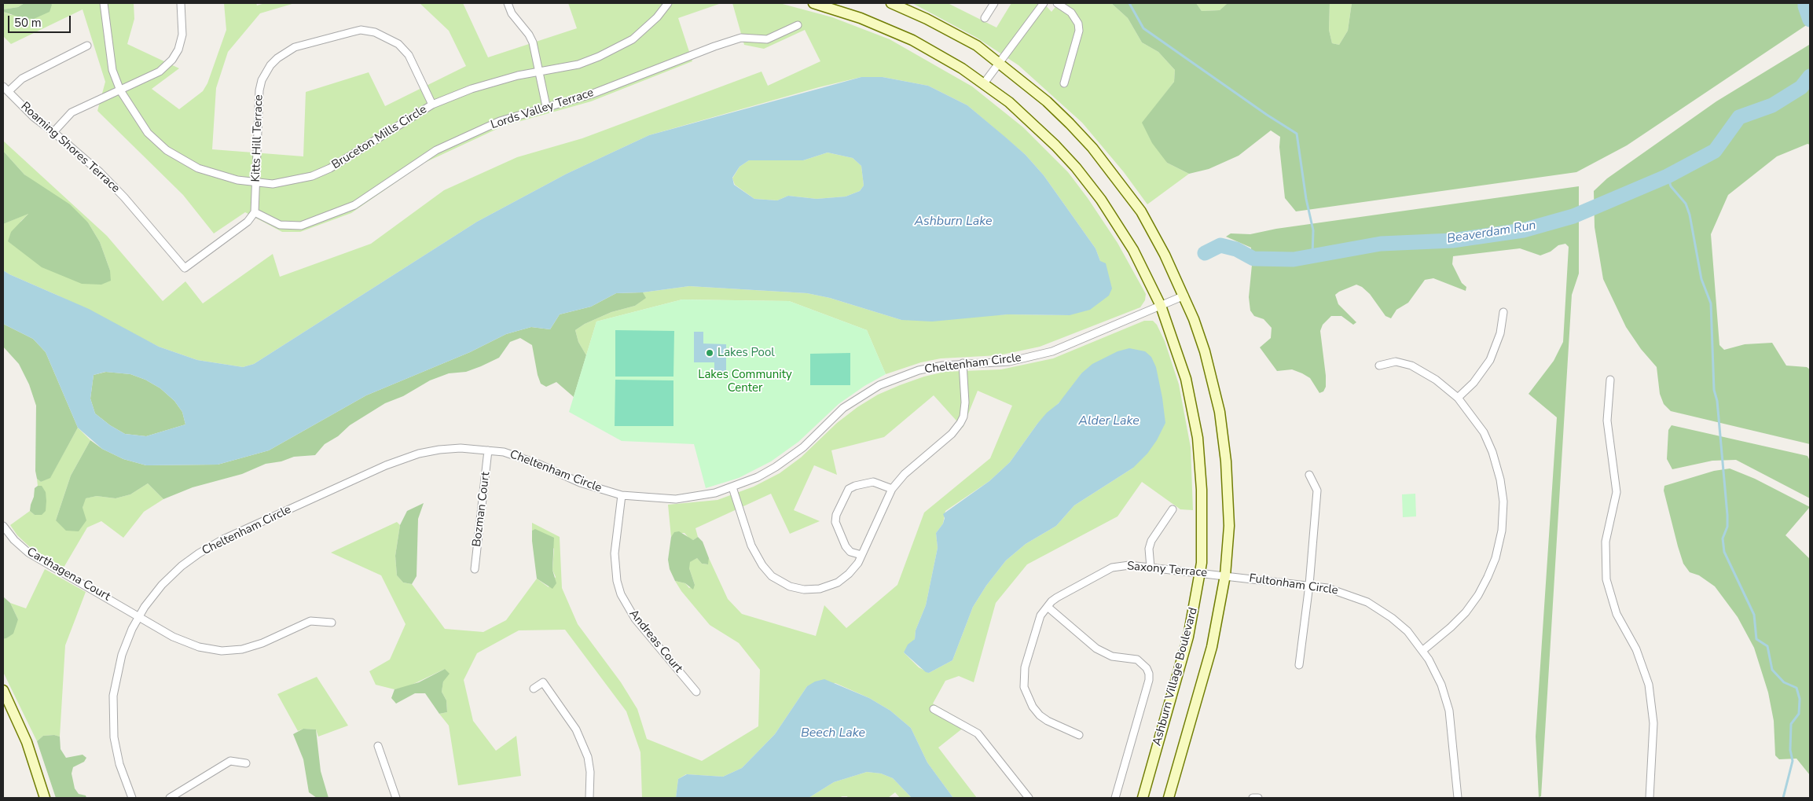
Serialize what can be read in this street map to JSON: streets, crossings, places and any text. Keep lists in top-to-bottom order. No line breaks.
{"streets":{"main road":["Ashburn Village Boulevard"],"street":["Lords Valley Terrace","Bruceton Mills Circle","Kitts Hill Terrace","Roaming Shores Terrace","Cheltenham Circle","Bozman Court","Saxony Terrace","Carthagena Court","Fultonham Circle","Andreas Court"]},"crossings":[["Lords Valley Terrace","Kitts Hill Terrace"],["Lords Valley Terrace","Roaming Shores Terrace"],["Bruceton Mills Circle","Kitts Hill Terrace"],["Kitts Hill Terrace","Roaming Shores Terrace"],["Cheltenham Circle","Bozman Court"],["Cheltenham Circle","Carthagena Court"],["Cheltenham Circle","Andreas Court"],["Cheltenham Circle","Ashburn Village Boulevard"],["Saxony Terrace","Fultonham Circle"],["Saxony Terrace","Ashburn Village Boulevard"]],"water":["Ashburn Lake","Beaverdam Run","Alder Lake","Beech Lake"],"parks":["Lakes Community Center"],"places":["Lakes Pool"],"scale_bar":"50 m"}
